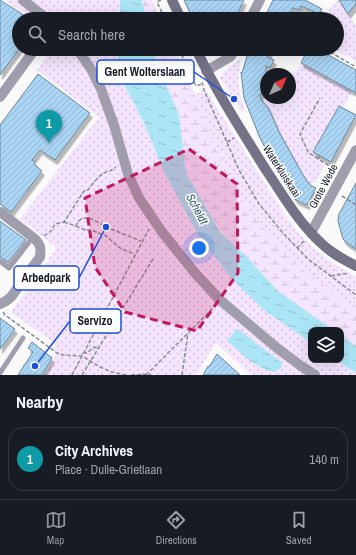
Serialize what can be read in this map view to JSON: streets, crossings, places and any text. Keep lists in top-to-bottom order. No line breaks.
{"streets":{"street":["Waterkluiskaai","Grote Wede"]},"crossings":[["Waterkluiskaai","Grote Wede"]],"water":["Scheldt"],"places":["Gent Wolterslaan","Arbedpark","Servizo"],"north":"top right","page":{"search":"Search here","pins":"1","heading":"Nearby","list":[{"mark":"1","name":"City Archives","note":"Place · Dulle-Grietlaan","value":"140 m"}],"nav":["Map","Directions","Saved"]}}
